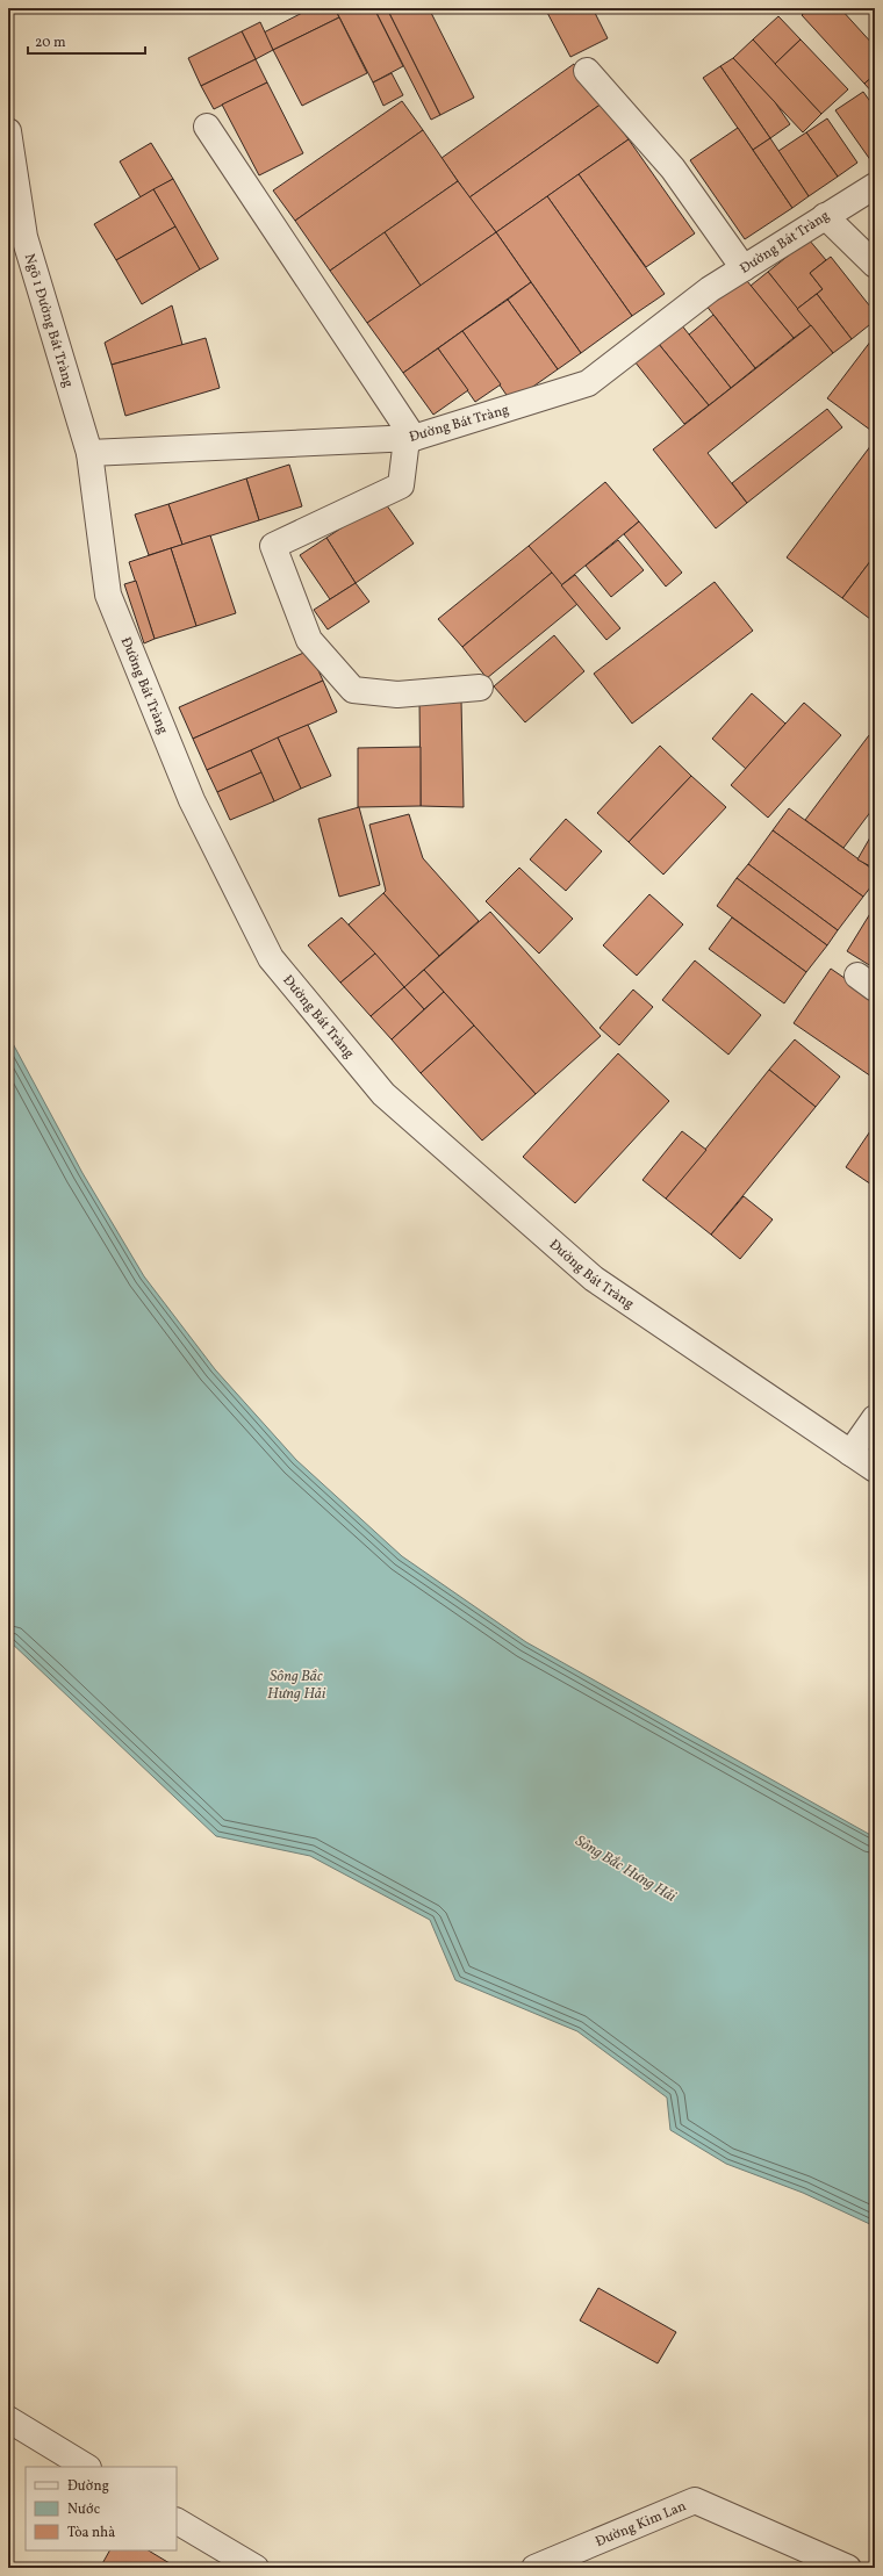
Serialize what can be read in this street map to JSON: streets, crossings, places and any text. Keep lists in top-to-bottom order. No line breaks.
{"streets":{"street":["Đường Bát Tràng","Ngõ 1 Đường Bát Tràng","Đường Kim Lan"]},"crossings":[["Đường Bát Tràng","Ngõ 1 Đường Bát Tràng"]],"water":["Sông Bắc Hưng Hải"],"legend":["Đường","Nước","Tòa nhà"],"scale_bar":"20 m"}
